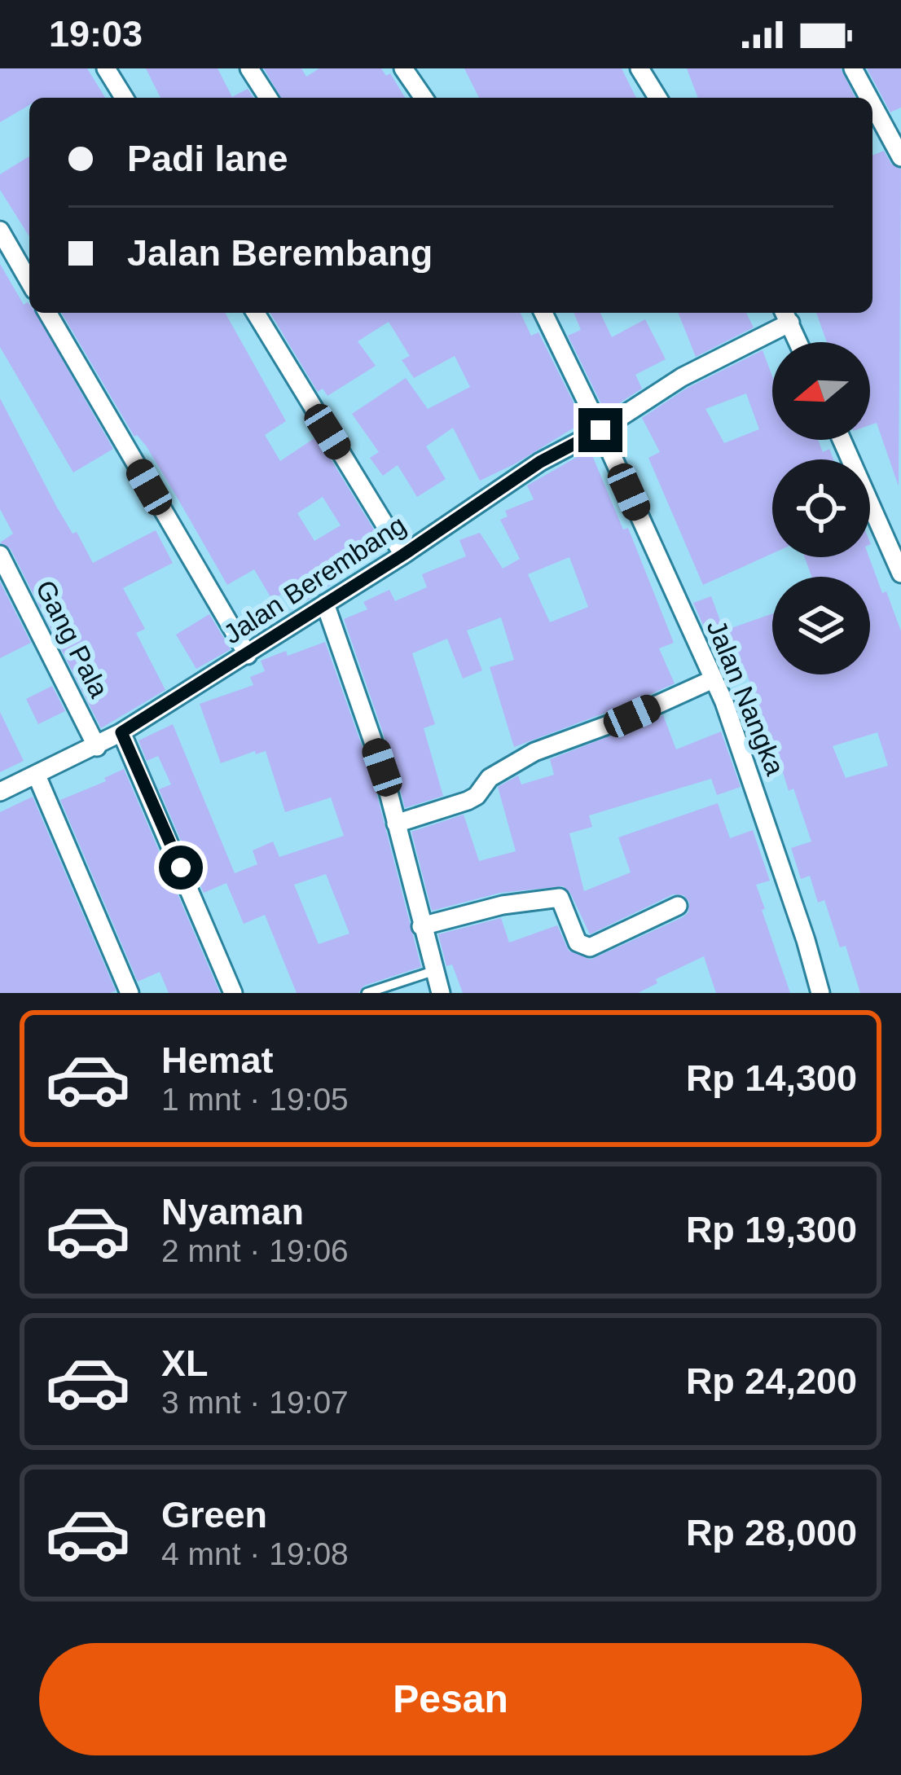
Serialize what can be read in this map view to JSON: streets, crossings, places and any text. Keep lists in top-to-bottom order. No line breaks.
{"streets":{"street":["Jalan Berembang","Gang Pala","Jalan Nangka"]},"crossings":[["Jalan Berembang","Gang Pala"],["Jalan Berembang","Jalan Nangka"]],"north":"left","page":{"status":"19:03","banner":["Padi lane","Jalan Berembang"],"list":[{"name":"Hemat","note":"1 mnt · 19:05","value":"Rp 14,300"},{"name":"Nyaman","note":"2 mnt · 19:06","value":"Rp 19,300"},{"name":"XL","note":"3 mnt · 19:07","value":"Rp 24,200"},{"name":"Green","note":"4 mnt · 19:08","value":"Rp 28,000"}],"buttons":"Pesan"}}
